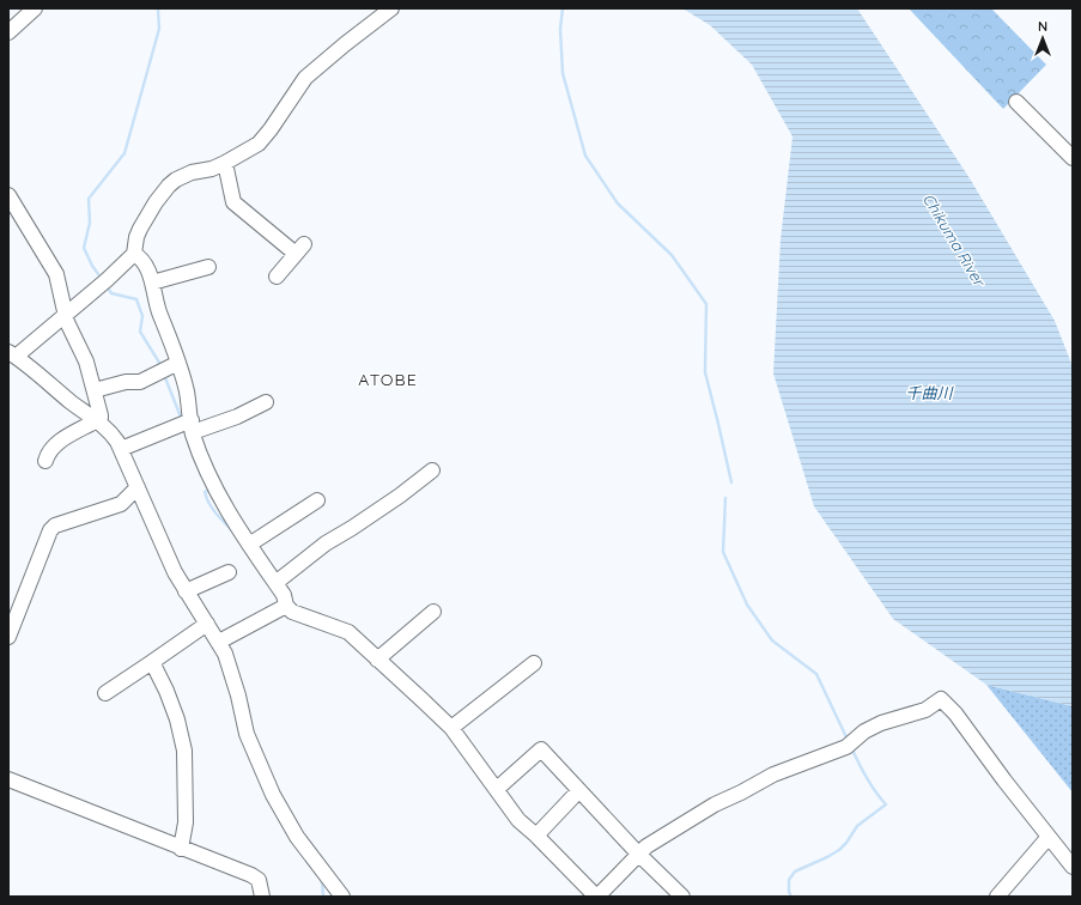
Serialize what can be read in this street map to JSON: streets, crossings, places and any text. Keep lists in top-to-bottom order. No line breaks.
{"districts":["ATOBE"],"water":["Chikuma River","千曲川"],"north":"top"}
